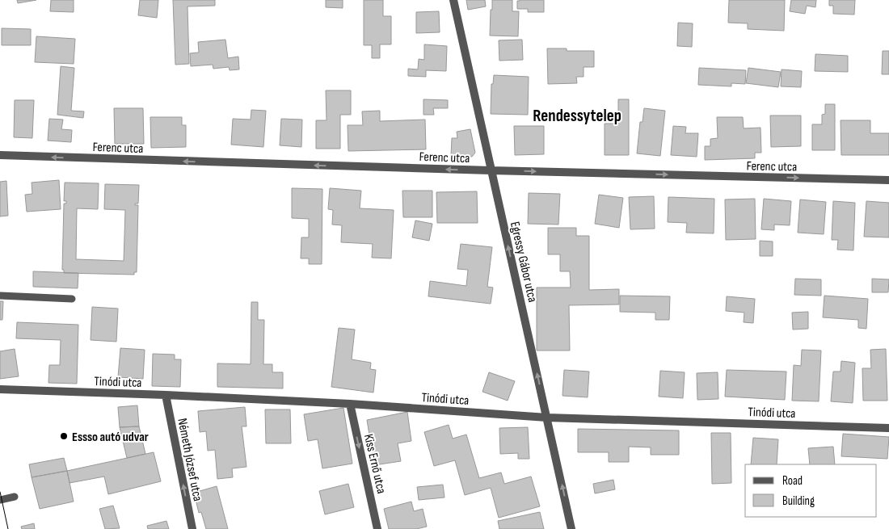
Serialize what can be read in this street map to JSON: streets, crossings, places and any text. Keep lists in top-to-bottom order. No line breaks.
{"streets":{"street":["Ferenc utca","Egressy Gábor utca","Tinódi utca","Németh József utca","Kiss Ernő utca"]},"crossings":[["Ferenc utca","Egressy Gábor utca"],["Egressy Gábor utca","Tinódi utca"],["Tinódi utca","Németh József utca"],["Tinódi utca","Kiss Ernő utca"]],"one_way":["Egressy Gábor utca","Németh József utca","Kiss Ernő utca"],"districts":["Rendessytelep"],"places":["Essso autó udvar"],"legend":["Road","Building"]}
